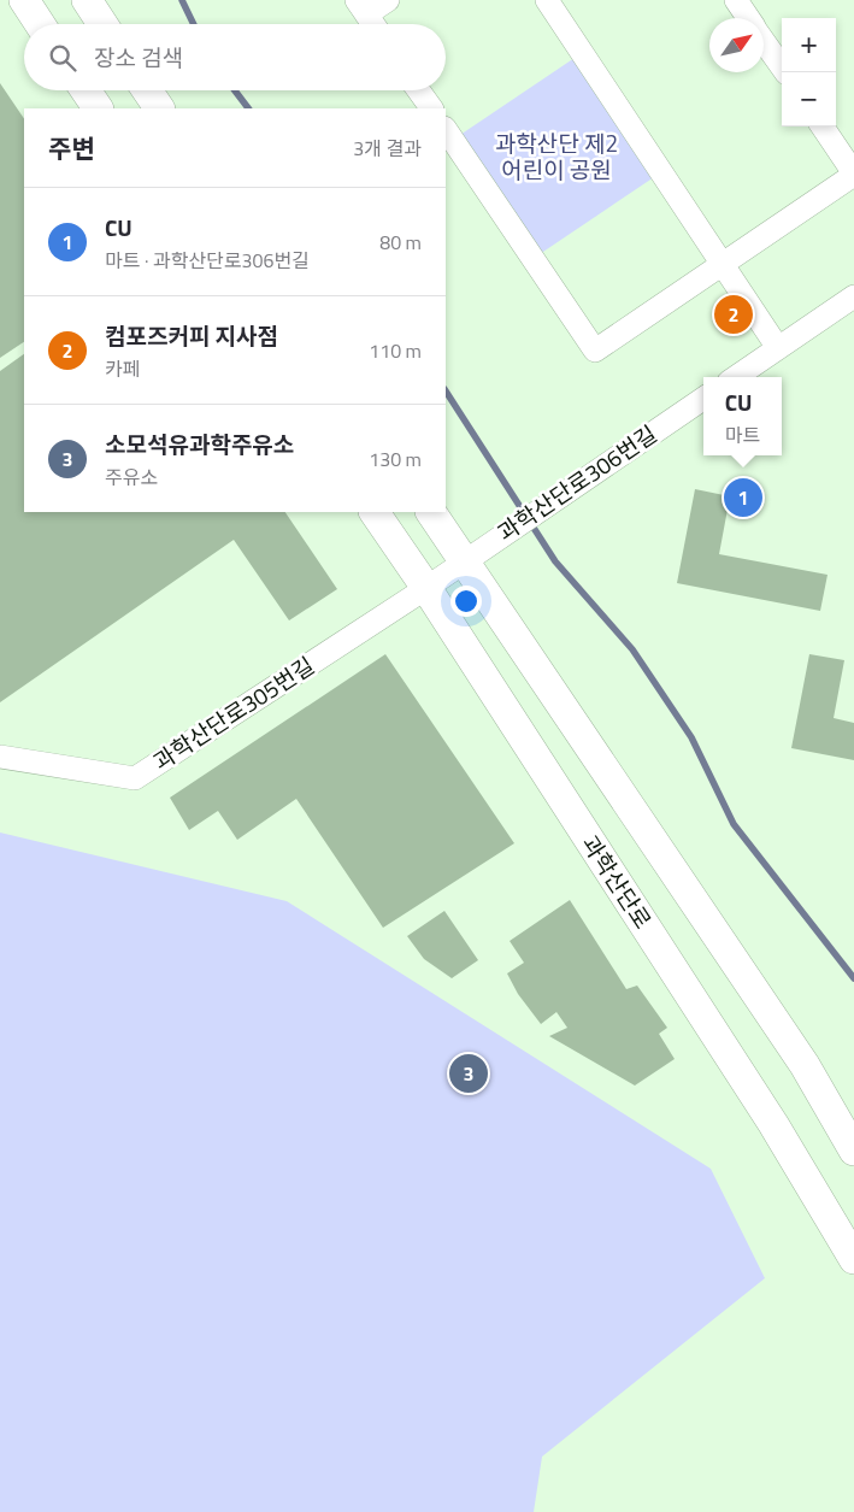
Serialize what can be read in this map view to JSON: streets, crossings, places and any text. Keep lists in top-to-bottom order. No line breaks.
{"streets":{"main road":["과학산단로"],"street":["과학산단로306번길","과학산단로305번길"]},"crossings":[["과학산단로306번길","과학산단로305번길"],["과학산단로306번길","과학산단로"],["과학산단로305번길","과학산단로"]],"parks":["과학산단 제2 어린이 공원"],"north":"top right","page":{"map_buttons":["+","−"],"search":"장소 검색","heading":["주변","3개 결과"],"list":[{"mark":"1","name":"CU","note":"마트 · 과학산단로306번길","value":"80 m"},{"mark":"2","name":"컴포즈커피 지사점","note":"카페","value":"110 m"},{"mark":"3","name":"소모석유과학주유소","note":"주유소","value":"130 m"}],"pins":["2","1","3"],"popup":["CU","마트"]}}
